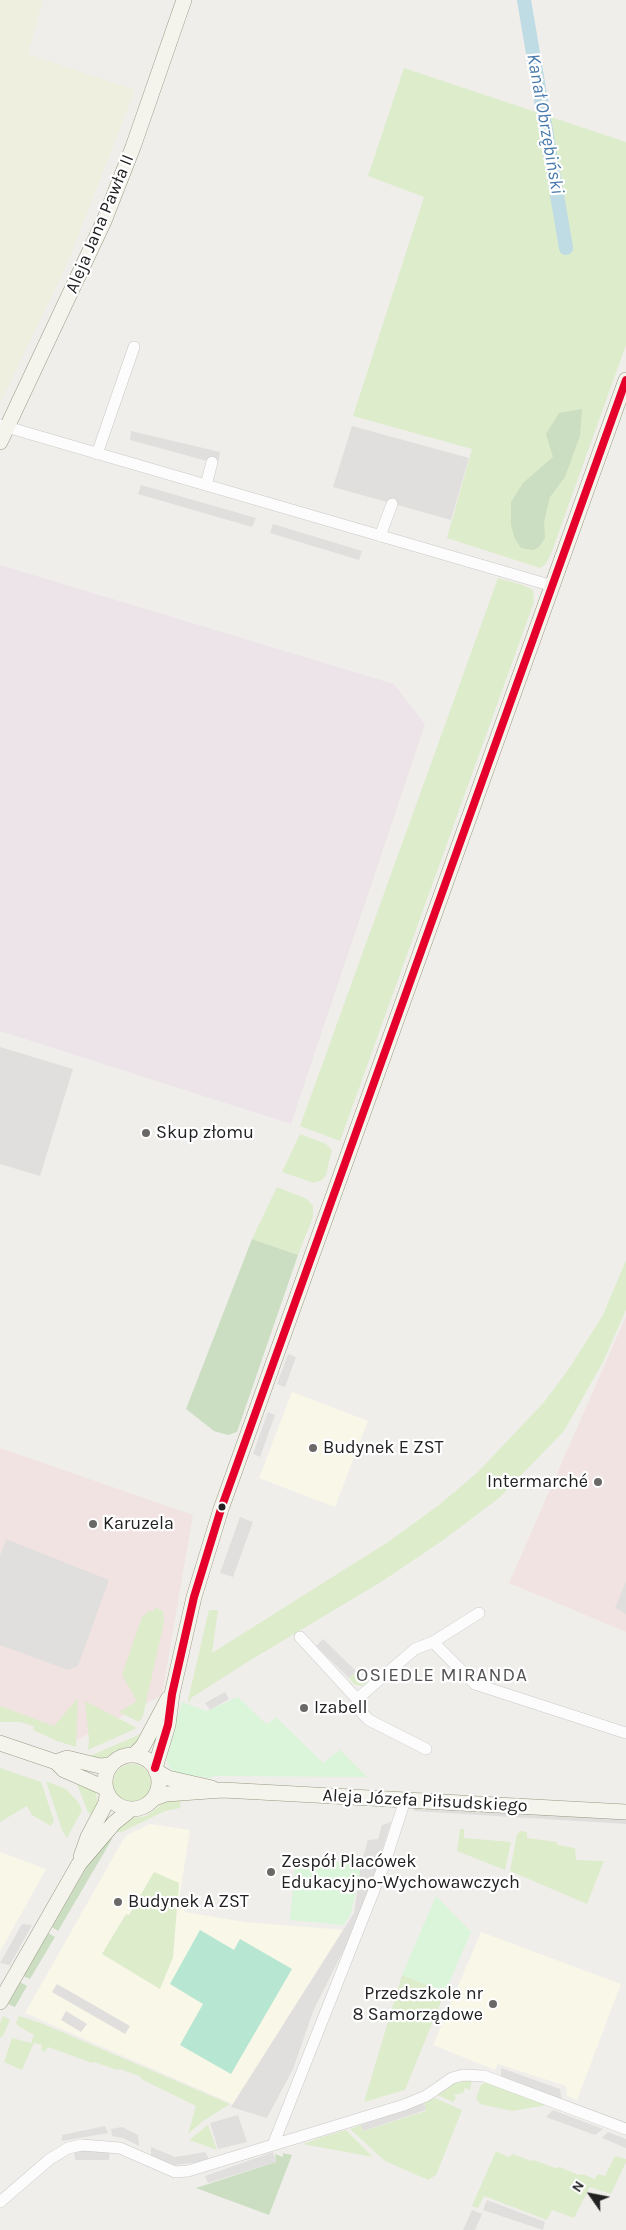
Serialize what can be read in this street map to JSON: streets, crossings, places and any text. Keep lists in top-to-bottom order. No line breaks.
{"streets":{"street":["Aleja Jana Pawła II","Aleja Józefa Piłsudskiego"]},"districts":["OSIEDLE MIRANDA"],"water":["Kanał Obrzębiński"],"places":["Skup złomu","Budynek E ZST","Intermarché","Karuzela","Izabell","Zespół Placówek Edukacyjno-Wychowawczych","Budynek A ZST","Przedszkole nr 8 Samorządowe"],"north":"top left"}
